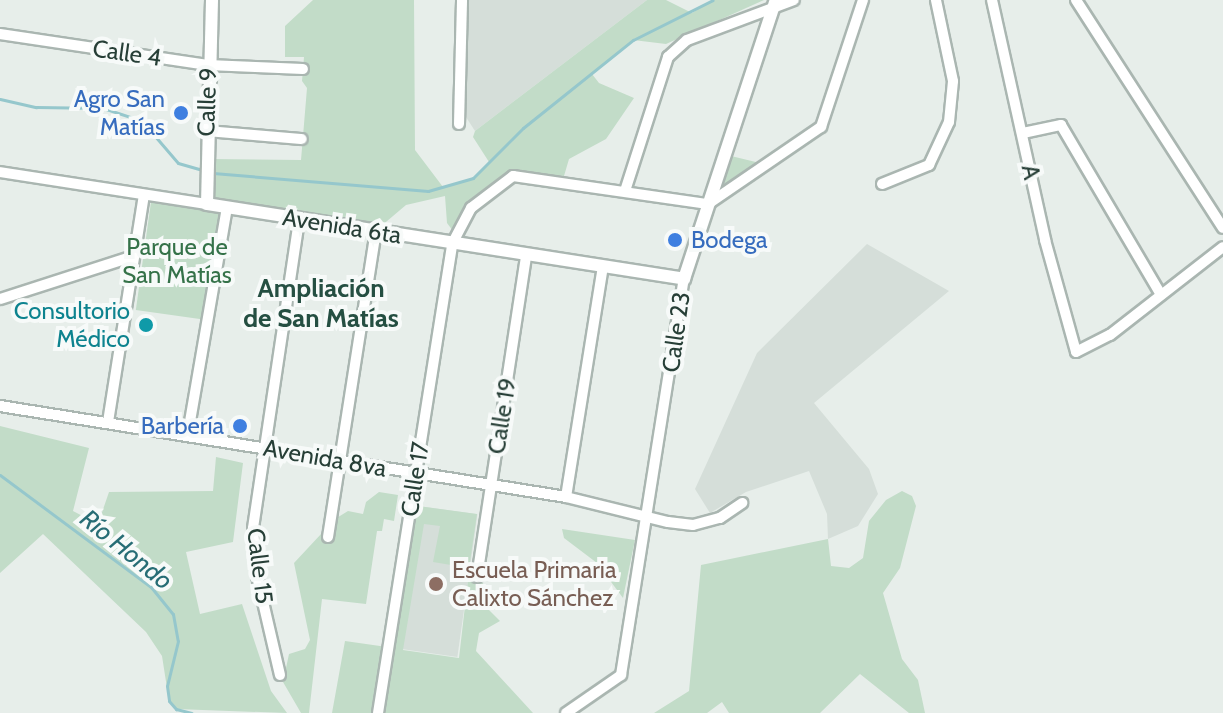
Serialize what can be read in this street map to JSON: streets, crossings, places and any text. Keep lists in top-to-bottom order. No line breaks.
{"streets":{"street":["Calle 4","Calle 9","A","Avenida 6ta","Calle 23","Calle 19","Avenida 8va","Calle 17","Calle 15"]},"crossings":[["Calle 4","Calle 9"],["Calle 9","Avenida 6ta"],["Avenida 6ta","Calle 23"],["Avenida 6ta","Calle 19"],["Avenida 6ta","Calle 17"],["Avenida 6ta","Calle 15"],["Calle 23","Avenida 8va"],["Calle 19","Avenida 8va"],["Avenida 8va","Calle 17"],["Avenida 8va","Calle 15"]],"districts":["Ampliación de San Matías"],"water":["Río Hondo"],"parks":["Parque de San Matías"],"places":["Agro San Matías","Bodega","Consultorio Médico","Barbería","Escuela Primaria Calixto Sánchez"]}
